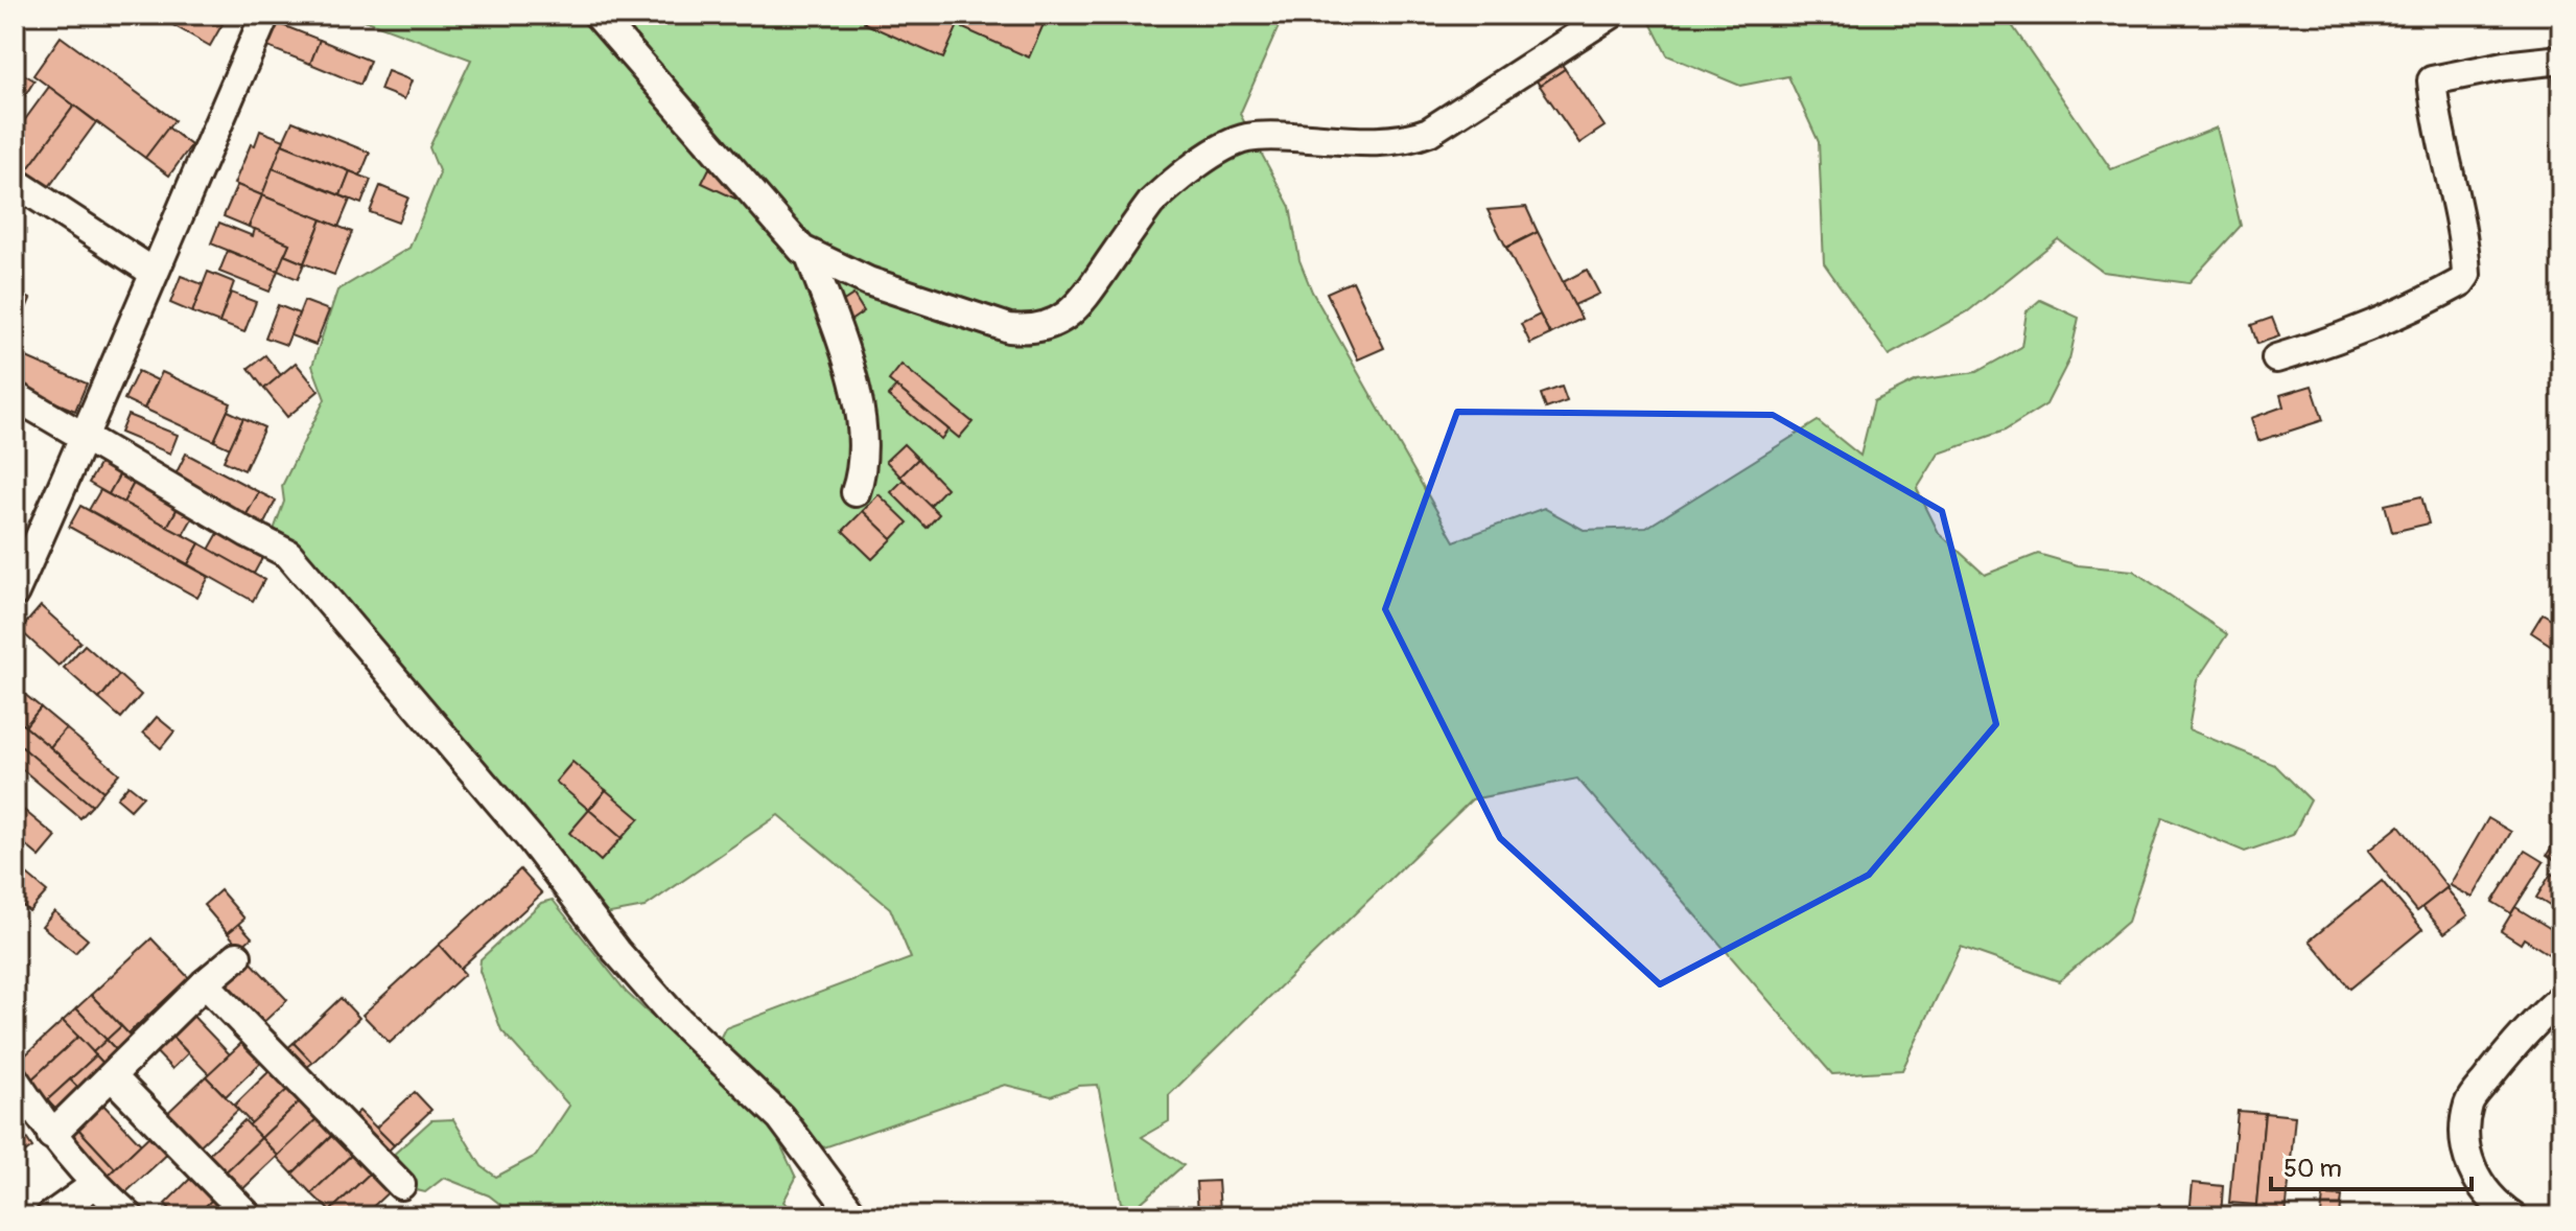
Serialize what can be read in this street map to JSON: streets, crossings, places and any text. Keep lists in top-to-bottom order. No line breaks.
{"scale_bar":"50 m"}
